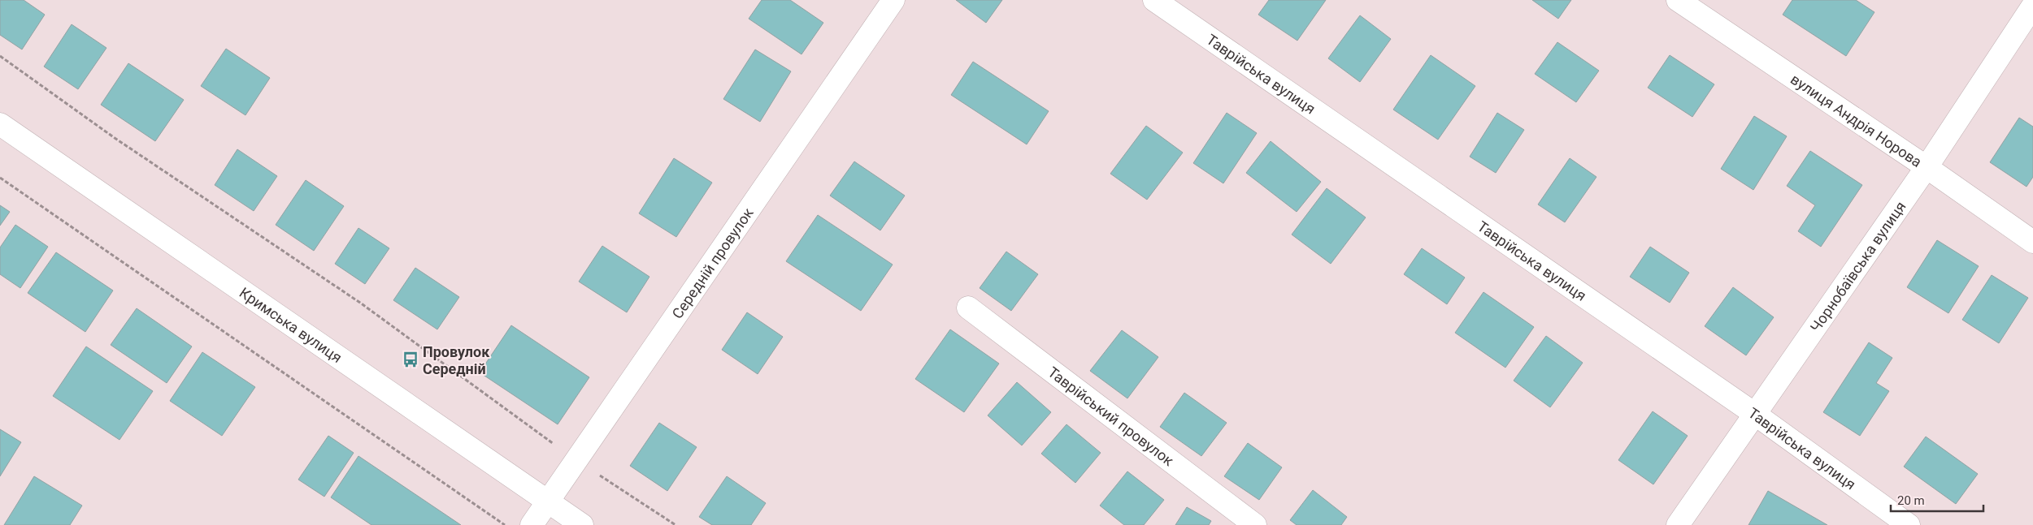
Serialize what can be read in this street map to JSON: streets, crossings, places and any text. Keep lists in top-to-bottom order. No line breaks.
{"streets":{"street":["Таврійська вулиця","вулиця Андрія Норова","Середній провулок","Чорнобаївська вулиця","Кримська вулиця","Таврійський провулок"]},"crossings":[["Таврійська вулиця","Чорнобаївська вулиця"],["вулиця Андрія Норова","Чорнобаївська вулиця"],["Середній провулок","Кримська вулиця"]],"places":{"bus stop":["Провулок Середній"]},"scale_bar":"20 m"}
